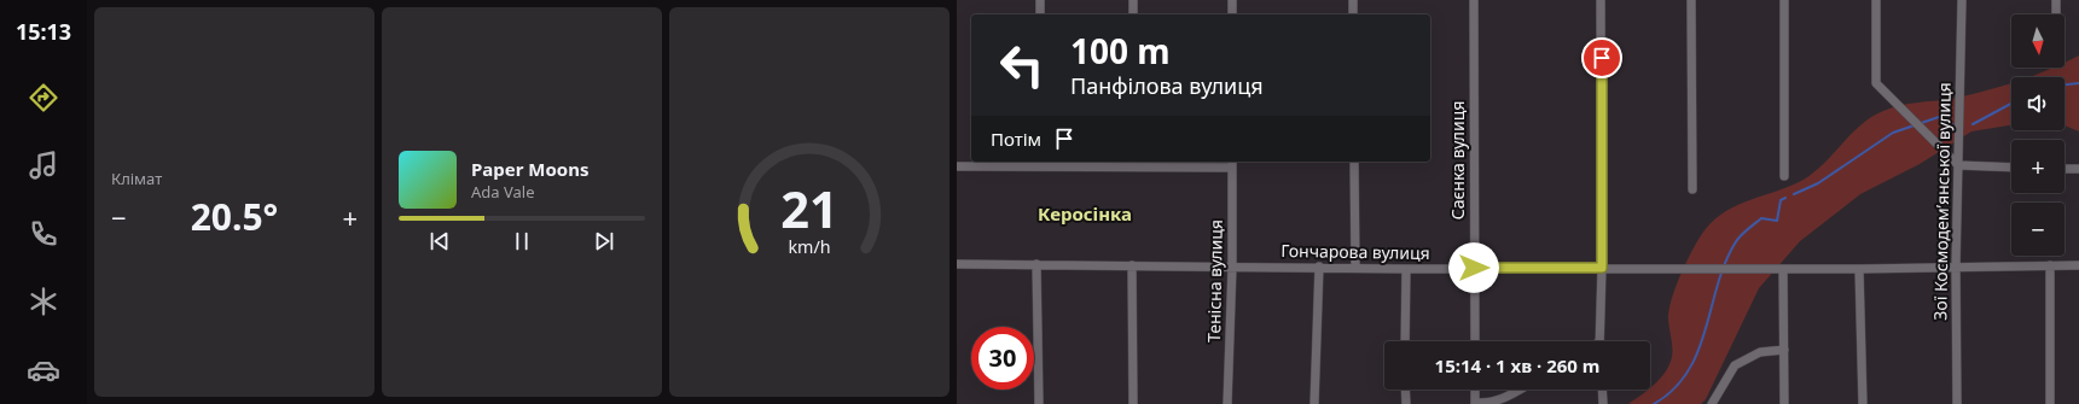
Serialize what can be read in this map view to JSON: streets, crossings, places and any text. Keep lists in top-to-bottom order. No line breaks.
{"streets":{"street":["Саєнка вулиця","Зої Космодем’янської вулиця","Гончарова вулиця","Тенісна вулиця"]},"crossings":[["Саєнка вулиця","Гончарова вулиця"],["Зої Космодем’янської вулиця","Гончарова вулиця"],["Гончарова вулиця","Тенісна вулиця"]],"districts":["Керосінка"],"north":"bottom","page":{"tabs":"15:13","tile":"Клімат","map_buttons":["+","−"],"turn":["100 m","Панфілова вулиця"],"then":"Потім","song":["Paper Moons","Ada Vale"],"heat":["−","20.5°","+"],"limit":"30","trip":"15:14 · 1 хв · 260 m","gauge":["21","km/h"]}}
